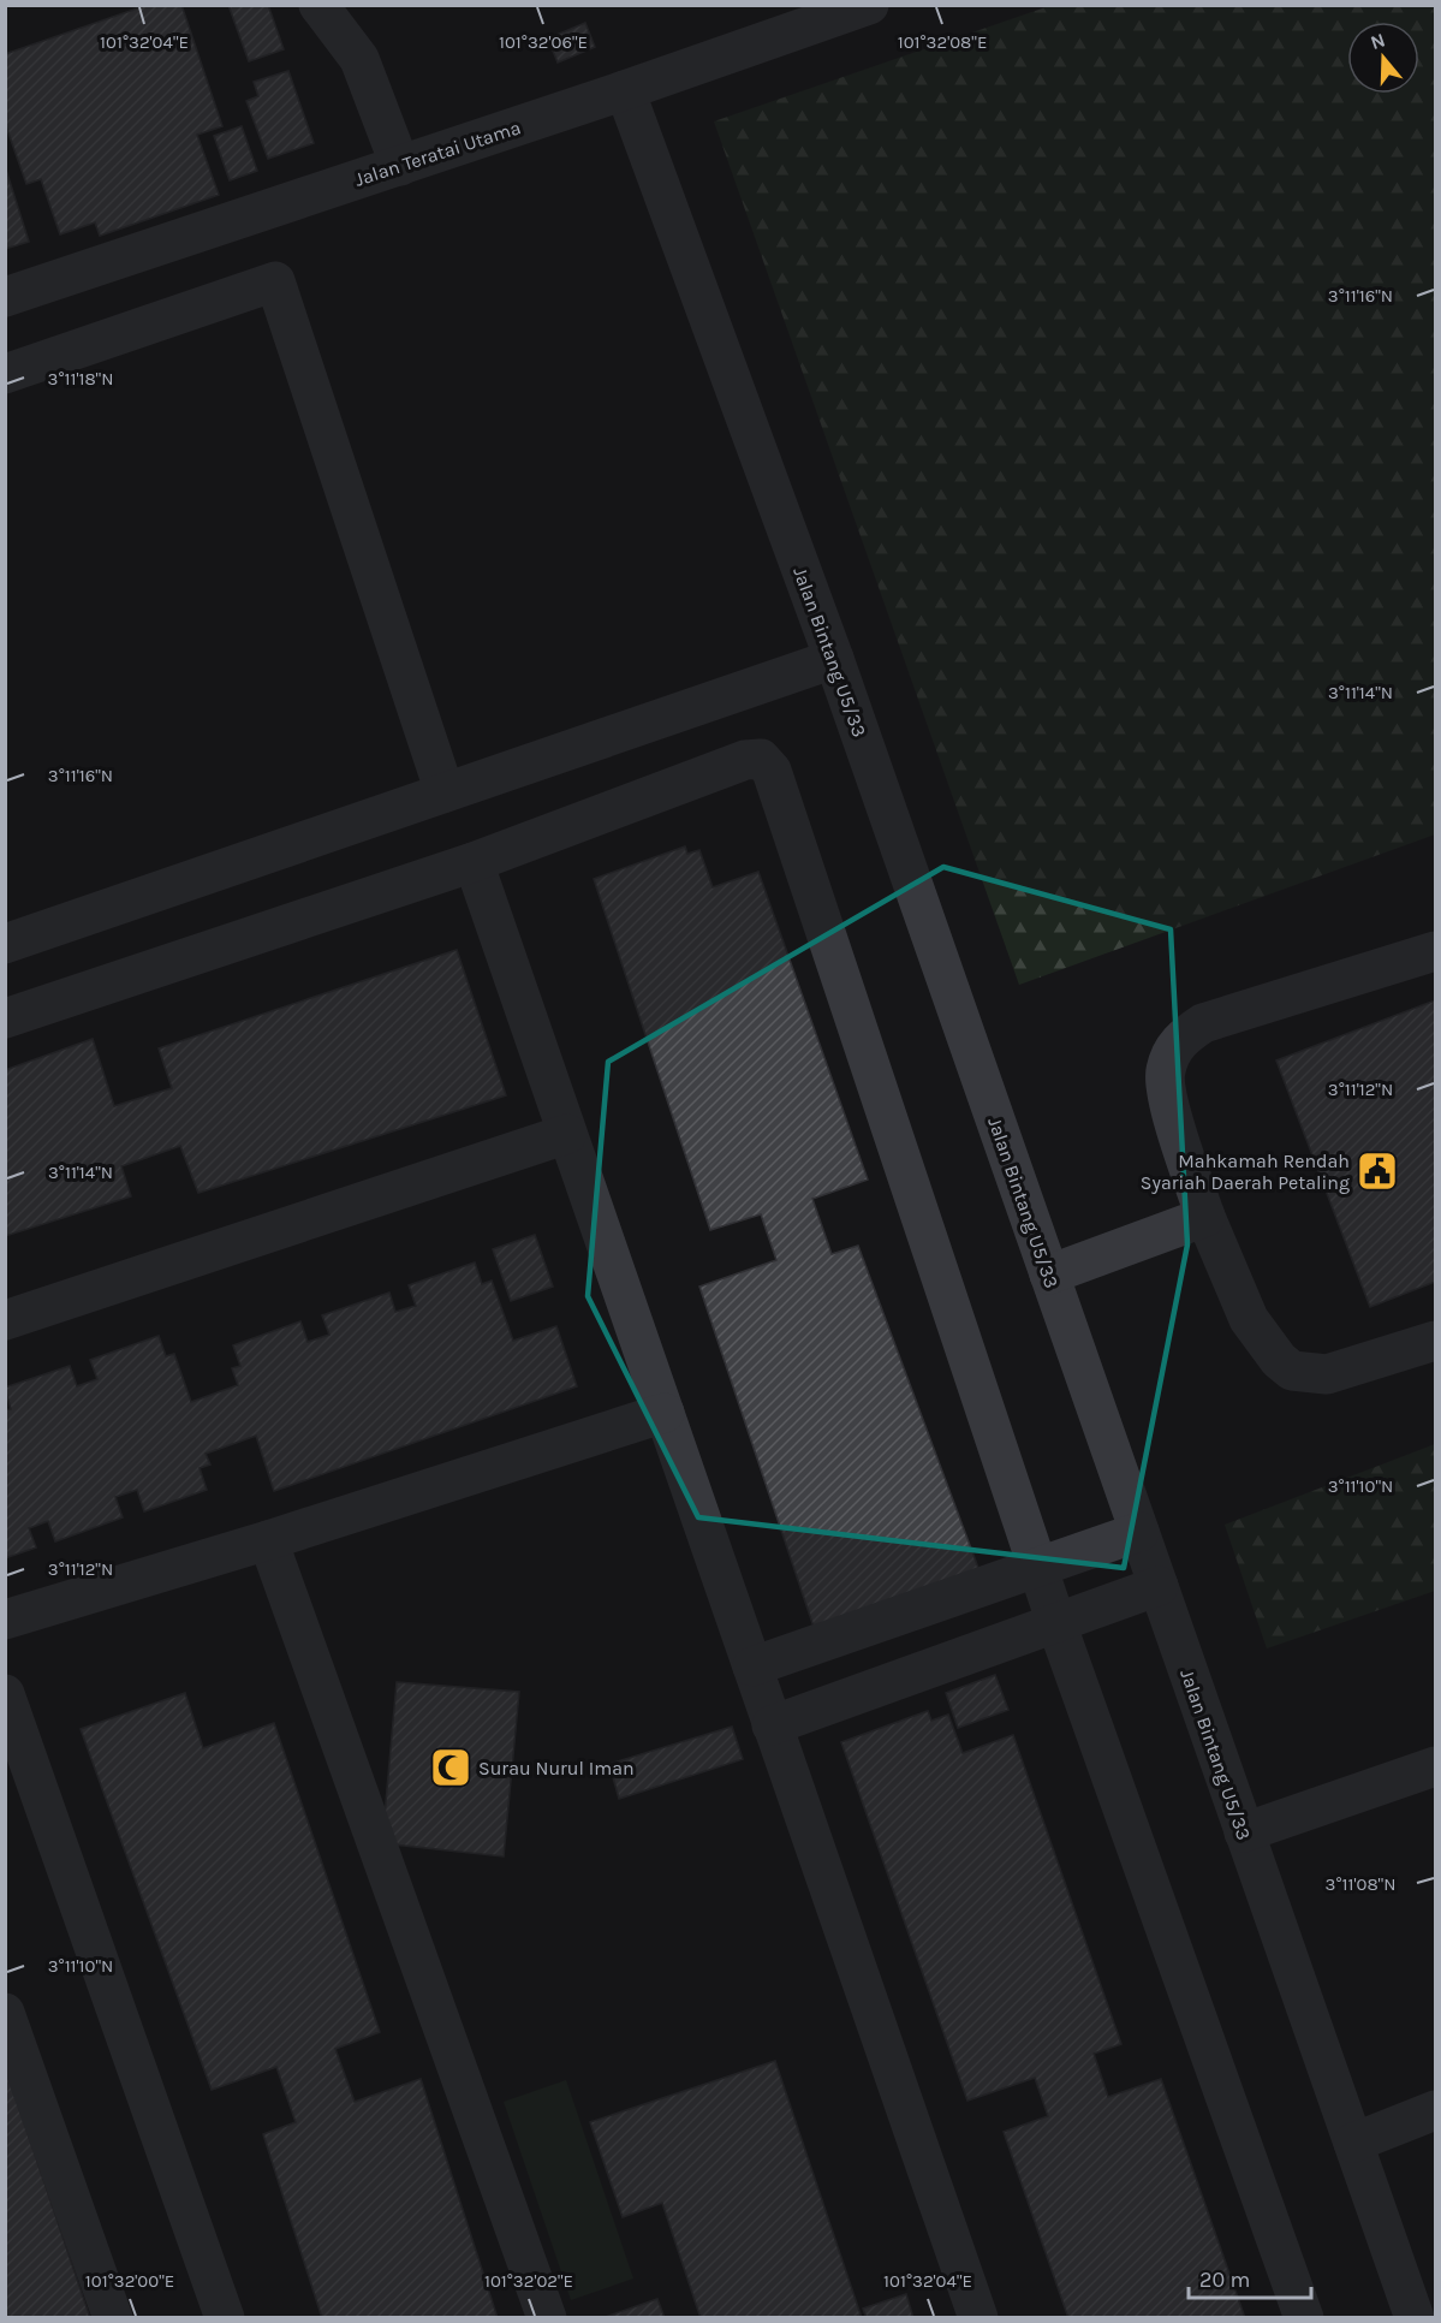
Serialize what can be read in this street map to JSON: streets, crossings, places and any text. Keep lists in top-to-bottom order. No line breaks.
{"streets":{"street":["Jalan Teratai Utama","Jalan Bintang U5/33"]},"crossings":[["Jalan Teratai Utama","Jalan Bintang U5/33"]],"places":{"public building":["Mahkamah Rendah Syariah Daerah Petaling"],"mosque":["Surau Nurul Iman"]},"scale_bar":"20 m","north":"top","coordinates":["101°32'04\"E","101°32'06\"E","101°32'08\"E","3°11'16\"N","3°11'18\"N","3°11'14\"N","3°11'12\"N","3°11'10\"N","3°11'08\"N","101°32'00\"E","101°32'02\"E"]}
